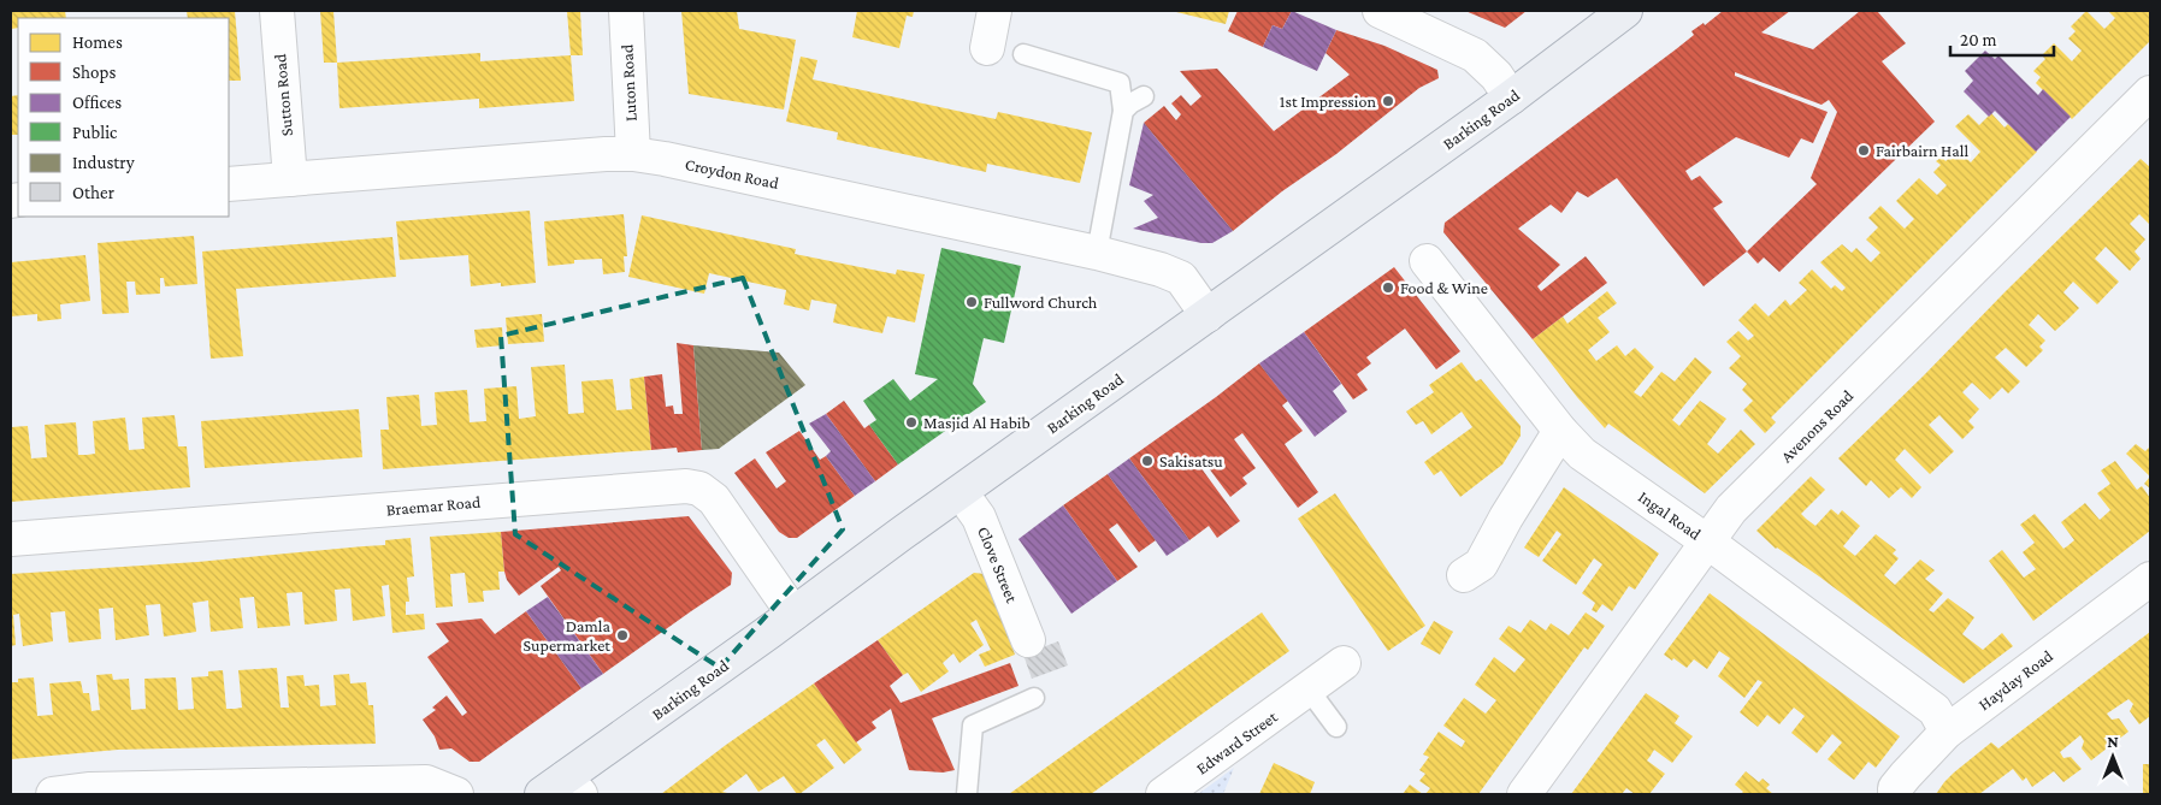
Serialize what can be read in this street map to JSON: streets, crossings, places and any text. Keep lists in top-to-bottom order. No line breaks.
{"streets":{"main road":["Barking Road"],"street":["Luton Road","Sutton Road","Croydon Road","Avenons Road","Braemar Road","Ingal Road","Clove Street","Hayday Road","Edward Street"]},"crossings":[["Luton Road","Croydon Road"],["Sutton Road","Croydon Road"],["Barking Road","Croydon Road"],["Barking Road","Braemar Road"],["Barking Road","Clove Street"],["Avenons Road","Ingal Road"],["Ingal Road","Hayday Road"]],"places":["1st Impression","Fairbairn Hall","Food & Wine","Fullword Church","Masjid Al Habib","Sakisatsu","Damla Supermarket"],"legend":["Homes","Shops","Offices","Public","Industry","Other"],"scale_bar":"20 m","north":"top"}
